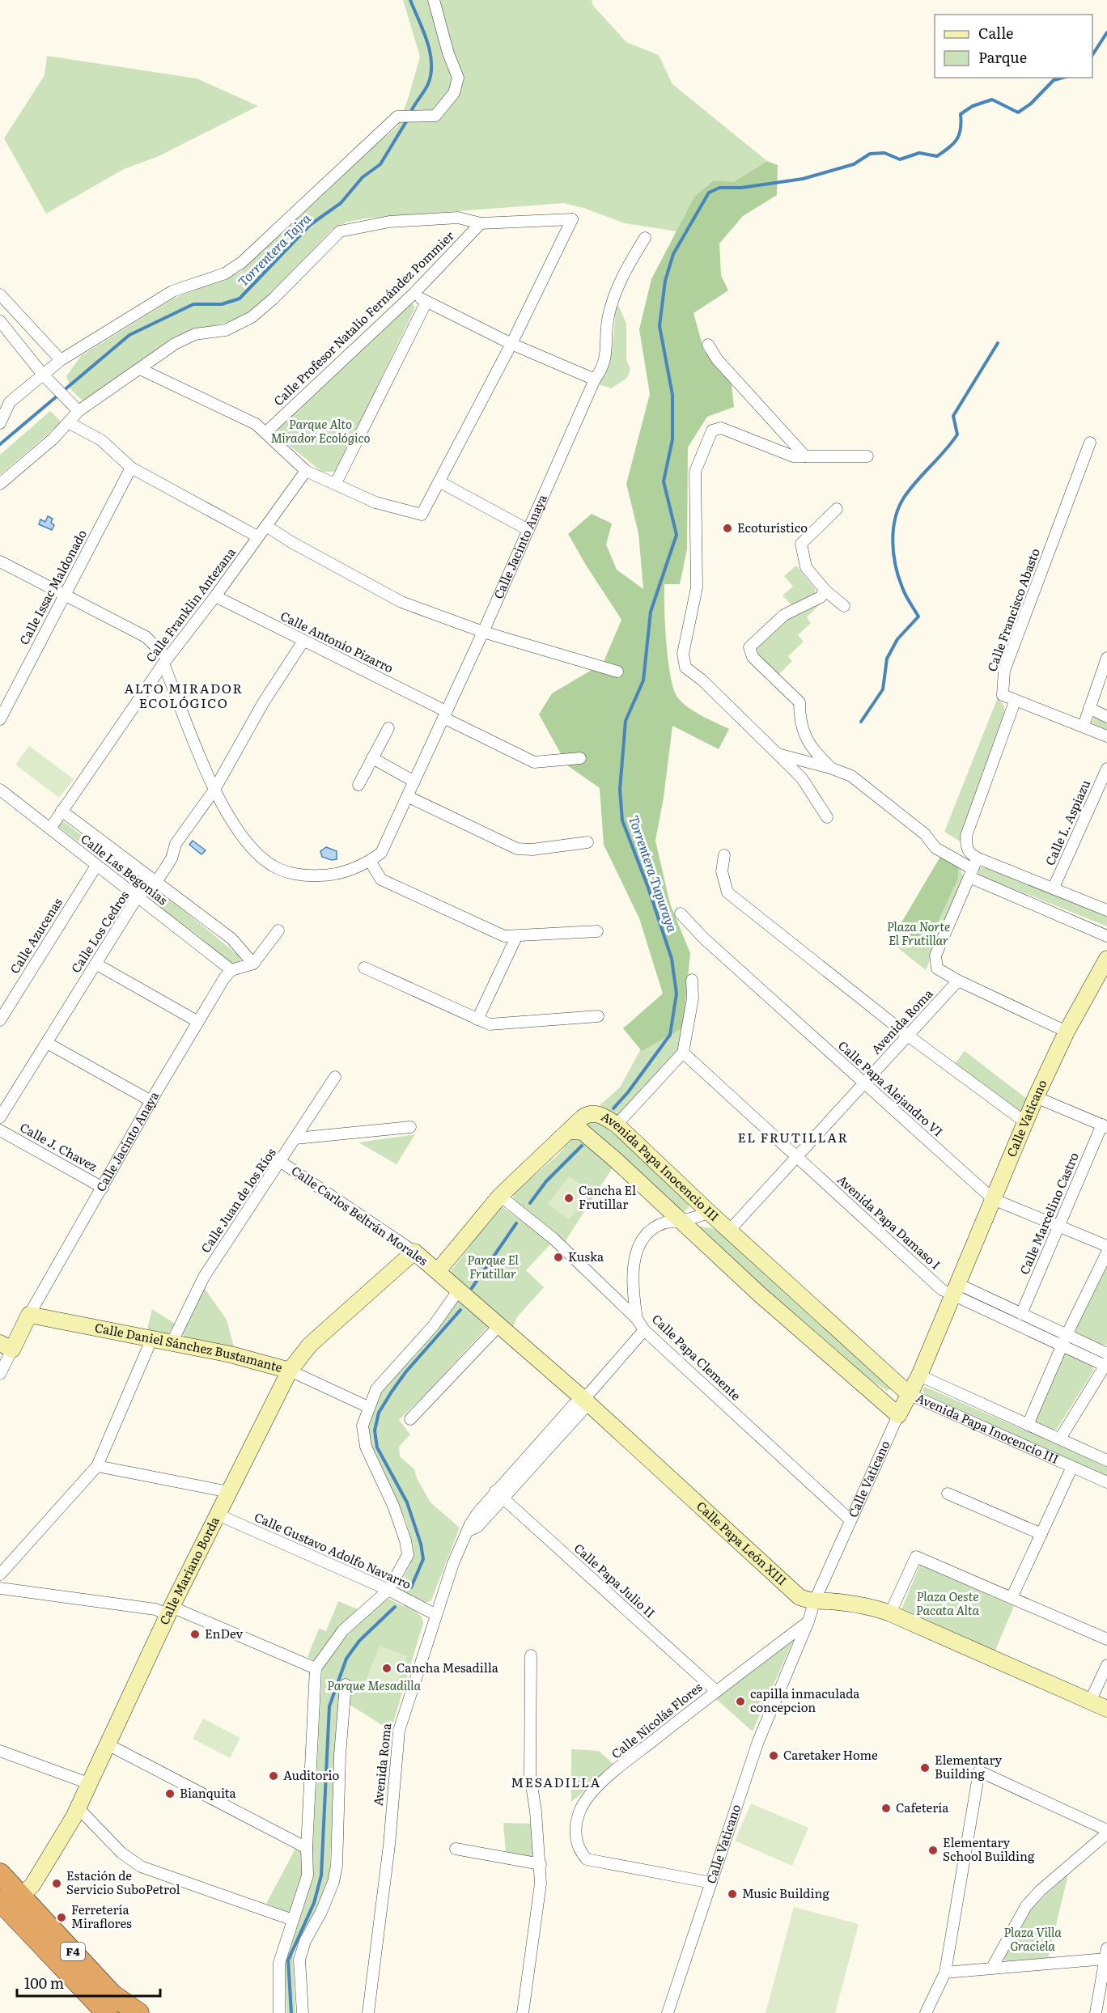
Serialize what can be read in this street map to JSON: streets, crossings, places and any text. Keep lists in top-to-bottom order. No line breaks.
{"streets":{"highway":["F4"],"street":["Calle Profesor Natalio Fernández Pommier","Calle Jacinto Anaya","Calle Issac Maldonado","Calle Franklin Antezana","Calle Francisco Abasto","Calle Antonio Pizarro","Calle L. Aspiazu","Calle Las Begonias","Calle Los Cedros","Calle Azucenas","Avenida Roma","Calle Papa Alejandro VI","Calle Vaticano","Calle J. Chavez","Avenida Papa Inocencio III","Calle Juan de los Ríos","Calle Marcelino Castro","Calle Carlos Beltrán Morales","Avenida Papa Damaso I","Calle Daniel Sánchez Bustamante","Calle Papa Clemente","Calle Papa León XIII","Calle Gustavo Adolfo Navarro","Calle Mariano Borda","Calle Papa Julio II","Calle Nicolás Flores"]},"crossings":[["Calle Jacinto Anaya","Calle Antonio Pizarro"],["Calle Jacinto Anaya","Calle Las Begonias"],["Calle Jacinto Anaya","Calle J. Chavez"],["Calle Jacinto Anaya","Calle Daniel Sánchez Bustamante"],["Calle Franklin Antezana","Calle Antonio Pizarro"],["Calle Franklin Antezana","Calle Las Begonias"],["Calle Antonio Pizarro","Calle Los Cedros"],["Calle Las Begonias","Calle Los Cedros"],["Calle Las Begonias","Calle Azucenas"],["Avenida Roma","Calle Papa Alejandro VI"],["Avenida Roma","Avenida Papa Inocencio III"],["Avenida Roma","Avenida Papa Damaso I"],["Avenida Roma","Calle Papa Clemente"],["Avenida Roma","Calle Papa León XIII"],["Avenida Roma","Calle Gustavo Adolfo Navarro"],["Avenida Roma","Calle Papa Julio II"],["Calle Papa Alejandro VI","Calle Vaticano"],["Calle Papa Alejandro VI","Calle Marcelino Castro"],["Calle Vaticano","Avenida Papa Inocencio III"],["Calle Vaticano","Avenida Papa Damaso I"],["Calle Vaticano","Calle Papa Clemente"],["Calle Vaticano","Calle Papa León XIII"],["Calle Vaticano","Calle Nicolás Flores"],["Calle Juan de los Ríos","Calle Carlos Beltrán Morales"],["Calle Juan de los Ríos","Calle Daniel Sánchez Bustamante"],["Calle Marcelino Castro","Avenida Papa Damaso I"],["Calle Carlos Beltrán Morales","Calle Papa León XIII"],["Calle Carlos Beltrán Morales","Calle Mariano Borda"],["Calle Daniel Sánchez Bustamante","Calle Mariano Borda"],["Calle Gustavo Adolfo Navarro","Calle Mariano Borda"],["Calle Mariano Borda","F4"],["Calle Papa Julio II","Calle Nicolás Flores"]],"districts":["ALTO MIRADOR ECOLÓGICO","EL FRUTILLAR","MESADILLA"],"water":["Torrentera Tajra","Torrentera Tupuraya"],"parks":["Parque Alto Mirador Ecológico","Plaza Norte El Frutillar","Parque El Frutillar","Plaza Oeste Pacata Alta","Parque Mesadilla","Plaza Villa Graciela"],"places":["Ecoturístico","Cancha El Frutillar","Kuska","EnDev","Cancha Mesadilla","capilla inmaculada concepcion","Caretaker Home","Elementary Building","Auditorio","Bianquita","Cafetería","Elementary School Building","Estación de Servicio SuboPetrol","Music Building","Ferretería Miraflores"],"legend":["Calle","Parque"],"scale_bar":"100 m"}
